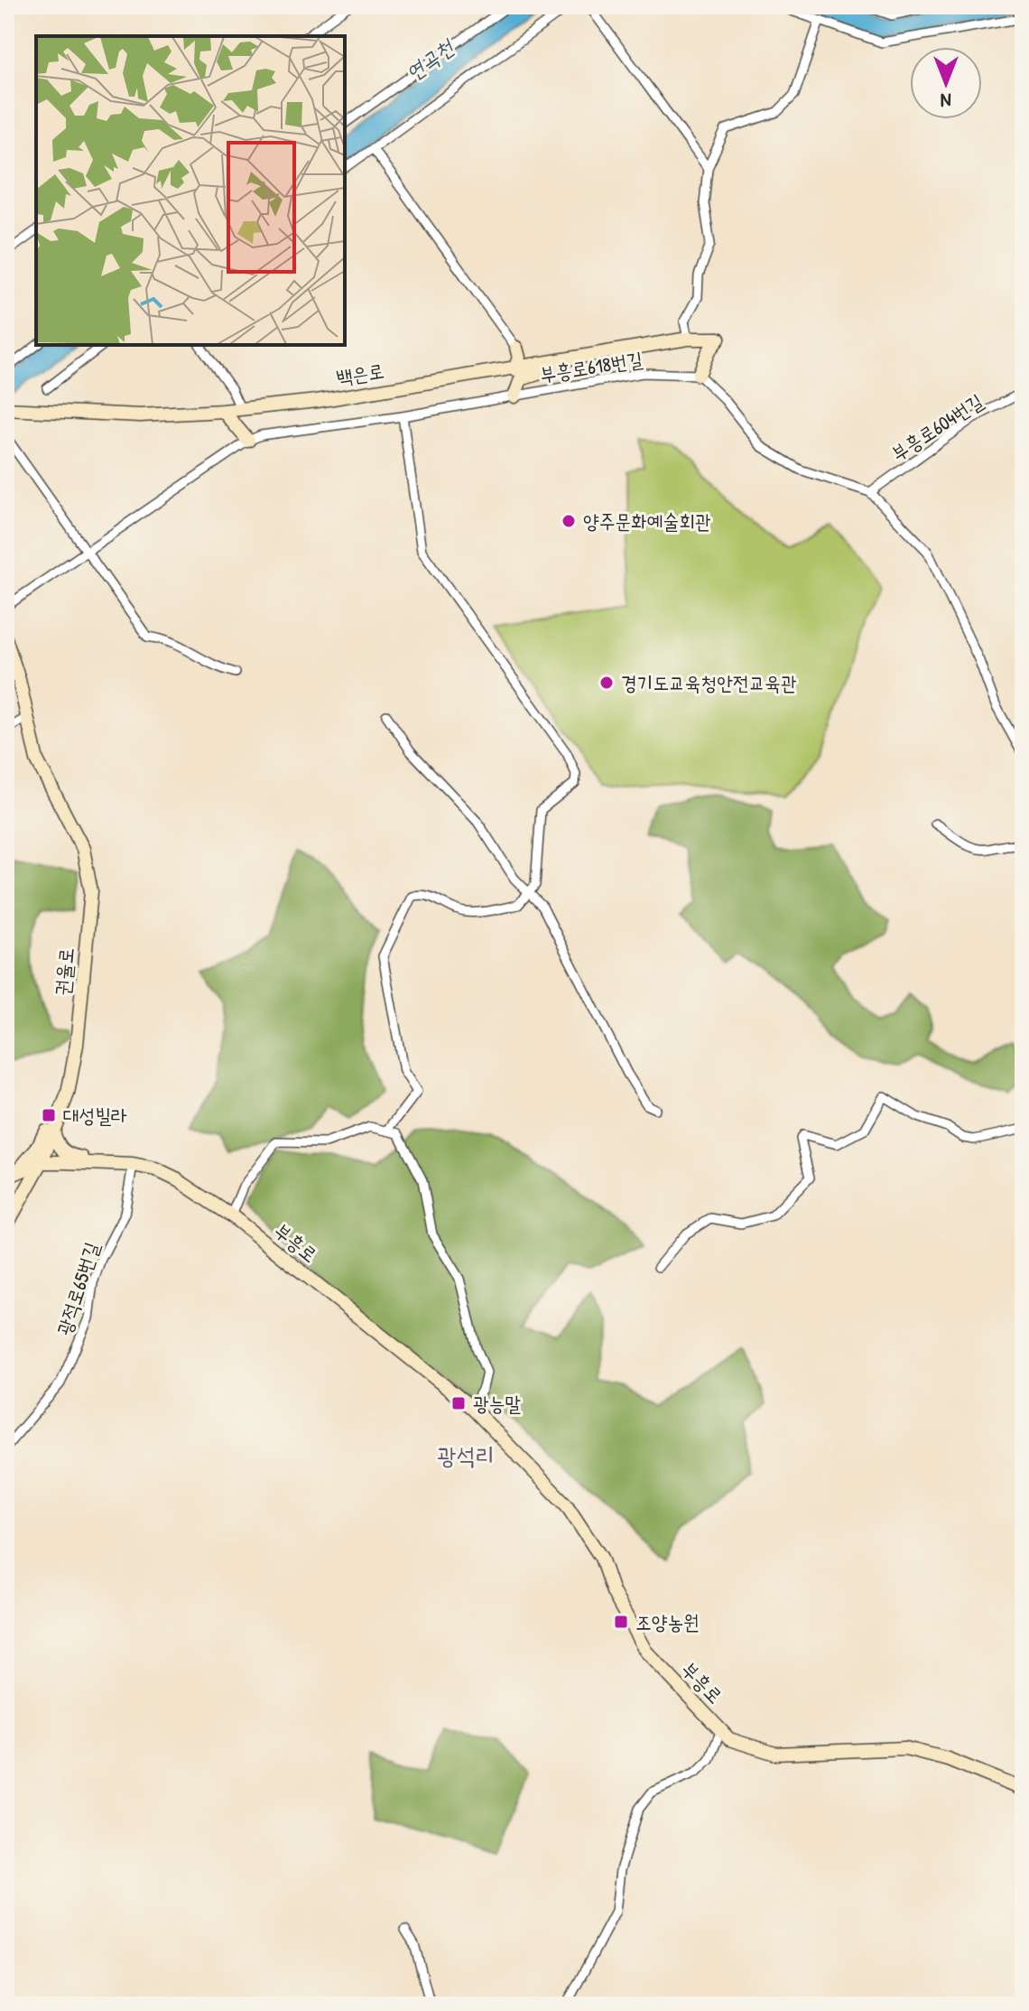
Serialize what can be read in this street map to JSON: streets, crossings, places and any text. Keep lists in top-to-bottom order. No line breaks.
{"streets":{"main road":["백은로","권율로","부흥로"],"street":["부흥로618번길","부흥로604번길","광적로65번길"]},"crossings":[["부흥로618번길","백은로"],["권율로","부흥로"],["부흥로","광적로65번길"]],"districts":["광석리"],"water":["연곡천"],"places":{"other":["양주문화예술회관","경기도교육청안전교육관"],"transit":["대성빌라","광능말","조양농원"]},"north":"bottom"}
